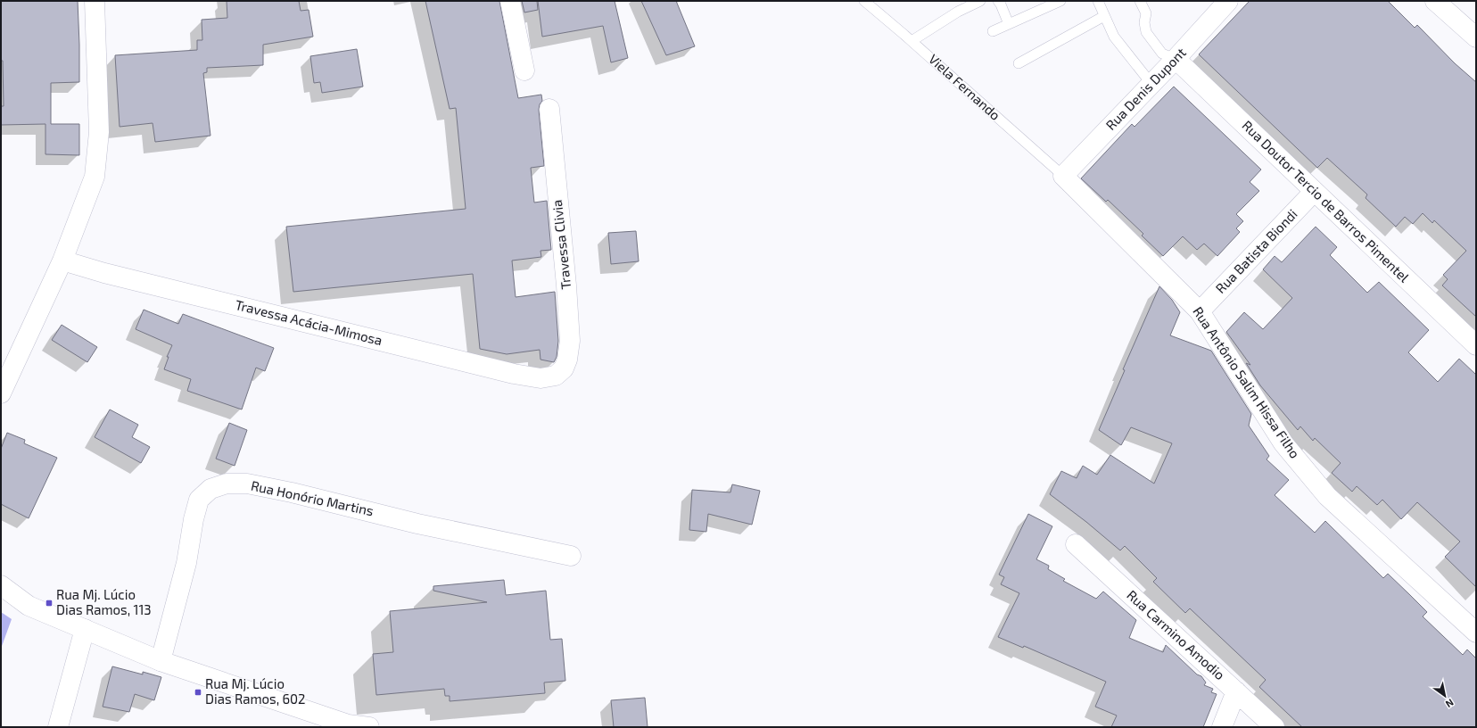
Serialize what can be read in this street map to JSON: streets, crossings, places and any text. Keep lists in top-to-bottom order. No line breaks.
{"streets":{"street":["Rua Denis Dupont","Rua Doutor Tercio de Barros Pimentel","Travessa Clivia","Rua Batista Biondi","Travessa Acácia-Mimosa","Rua Antônio Salim Hissa Filho","Rua Honório Martins","Rua Carmino Amodio"],"lane":["Viela Fernando"]},"crossings":[["Viela Fernando","Rua Denis Dupont"],["Viela Fernando","Rua Antônio Salim Hissa Filho"],["Rua Denis Dupont","Rua Doutor Tercio de Barros Pimentel"],["Rua Denis Dupont","Rua Antônio Salim Hissa Filho"],["Rua Doutor Tercio de Barros Pimentel","Rua Batista Biondi"],["Travessa Clivia","Travessa Acácia-Mimosa"],["Rua Batista Biondi","Rua Antônio Salim Hissa Filho"]],"places":{"transit":["Rua Mj. Lúcio Dias Ramos, 113","Rua Mj. Lúcio Dias Ramos, 602"]},"north":"bottom right"}
